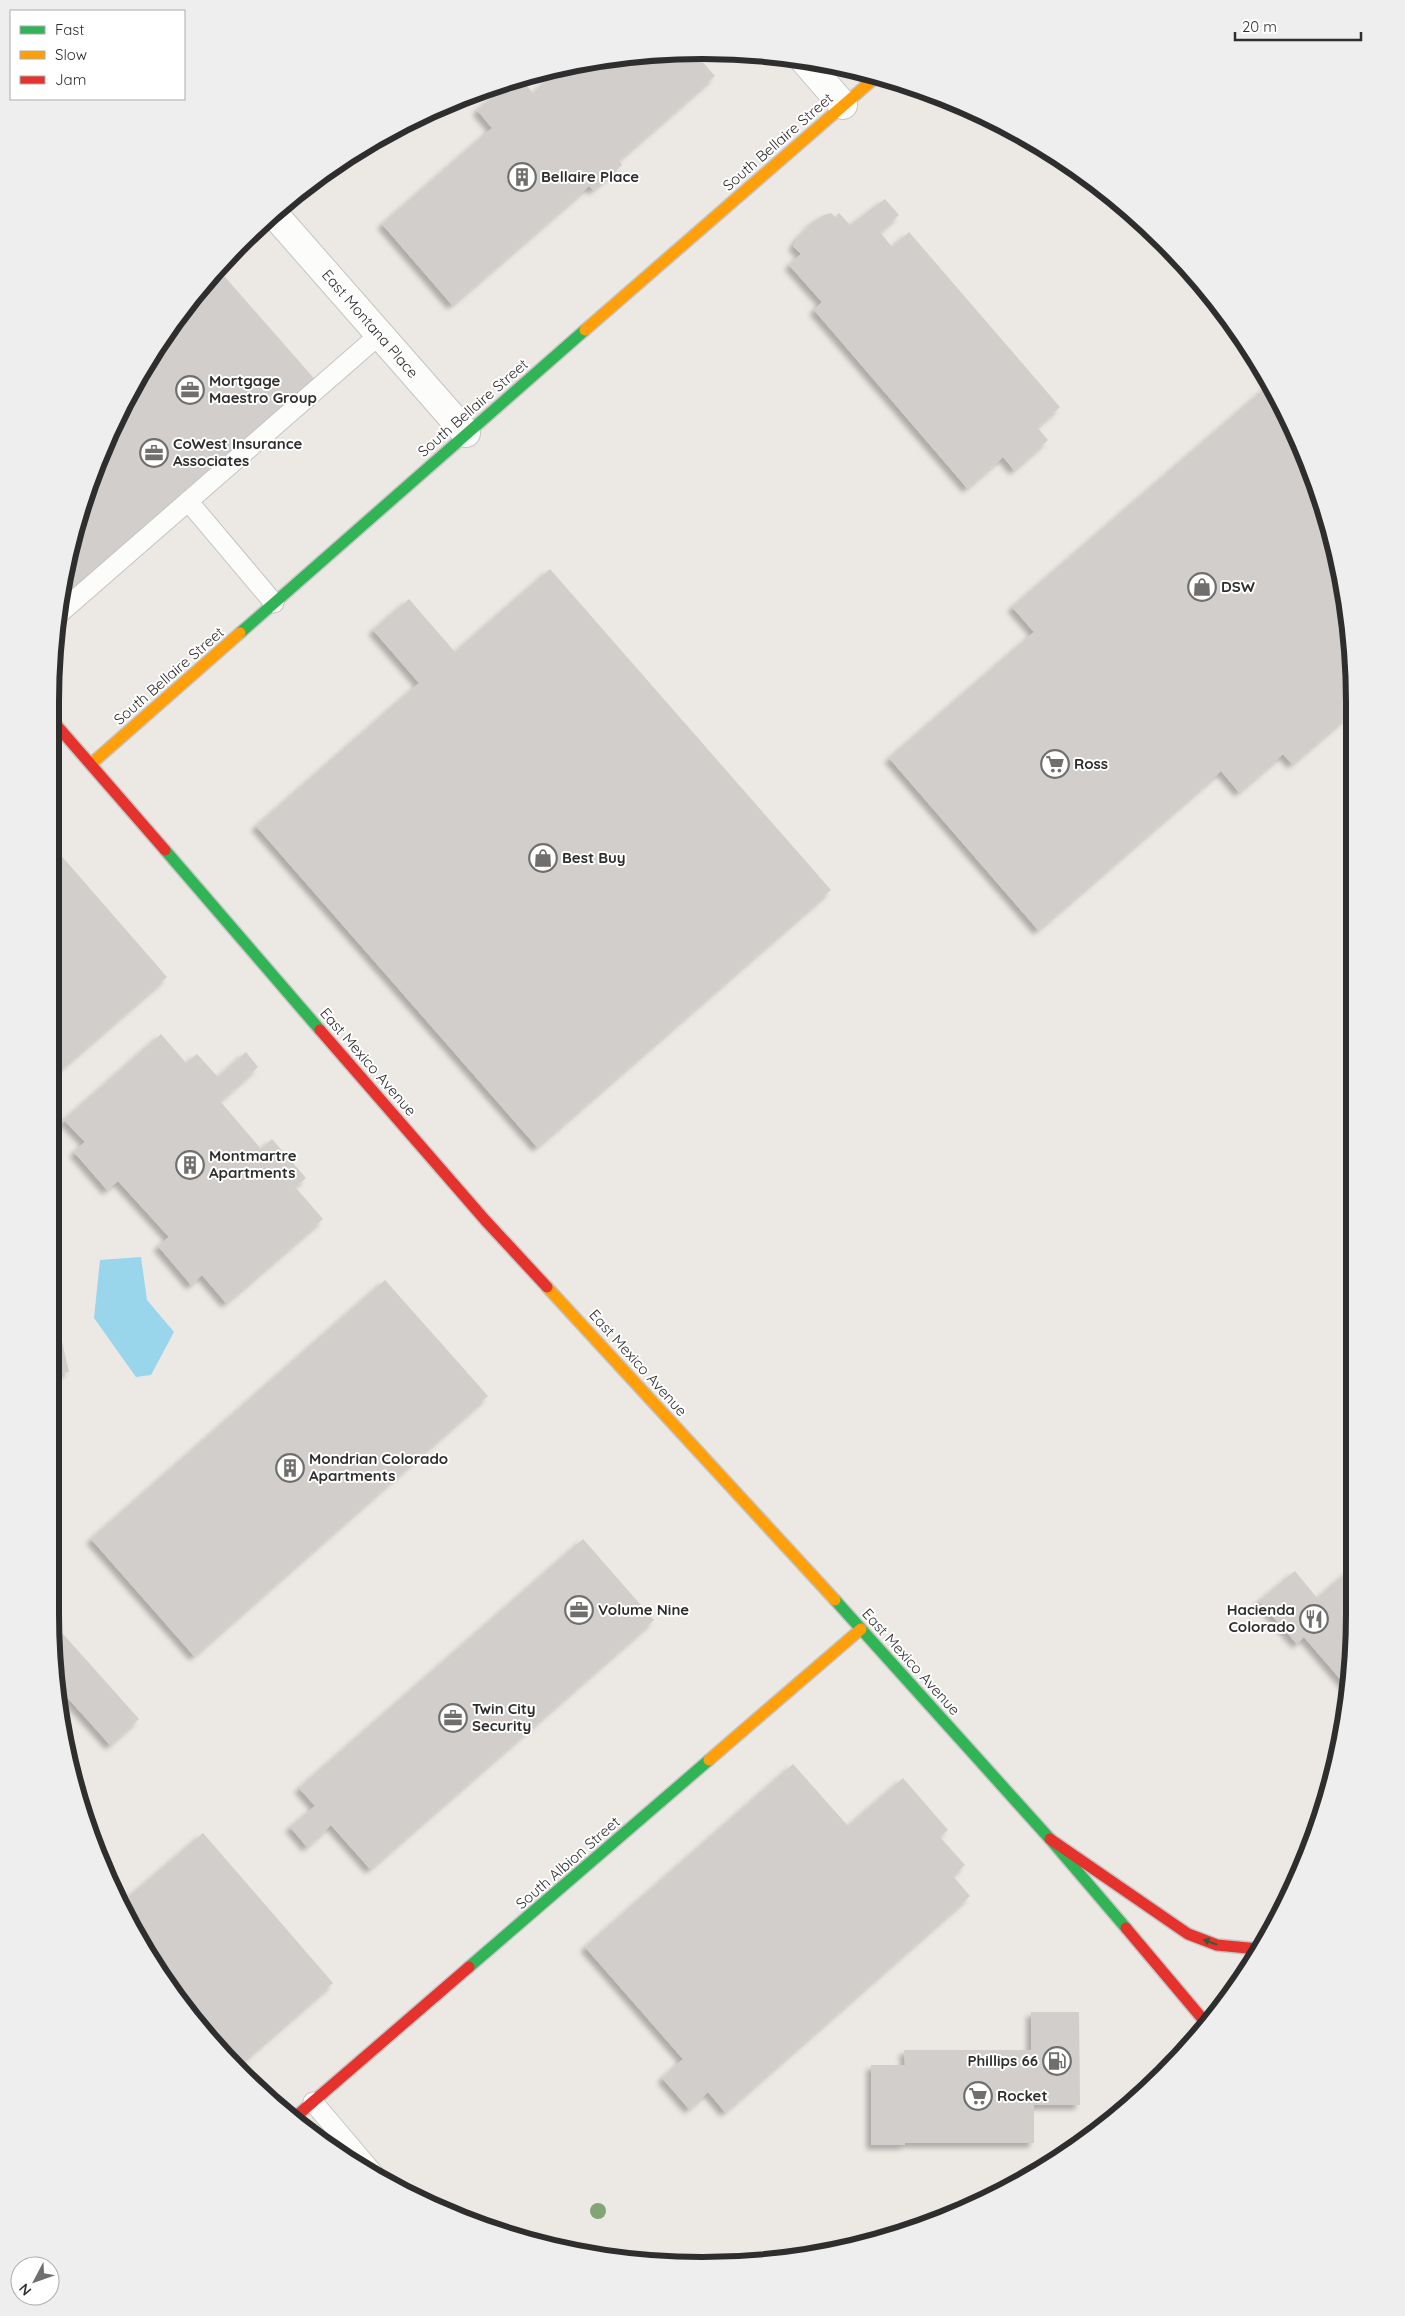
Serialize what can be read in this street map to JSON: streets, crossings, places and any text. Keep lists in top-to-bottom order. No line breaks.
{"streets":{"street":["South Bellaire Street","East Montana Place","East Mexico Avenue","South Albion Street"]},"crossings":[["South Bellaire Street","East Montana Place"],["South Bellaire Street","East Mexico Avenue"],["East Mexico Avenue","South Albion Street"]],"places":{"building":["Bellaire Place","Montmartre Apartments","Mondrian Colorado Apartments"],"office":["Mortgage Maestro Group","CoWest Insurance Associates","Volume Nine","Twin City Security"],"shop":["DSW","Best Buy"],"supermarket":["Ross","Rocket"],"restaurant":["Hacienda Colorado"],"fuel station":["Phillips 66"]},"legend":["Fast","Slow","Jam"],"scale_bar":"20 m","north":"bottom left"}
